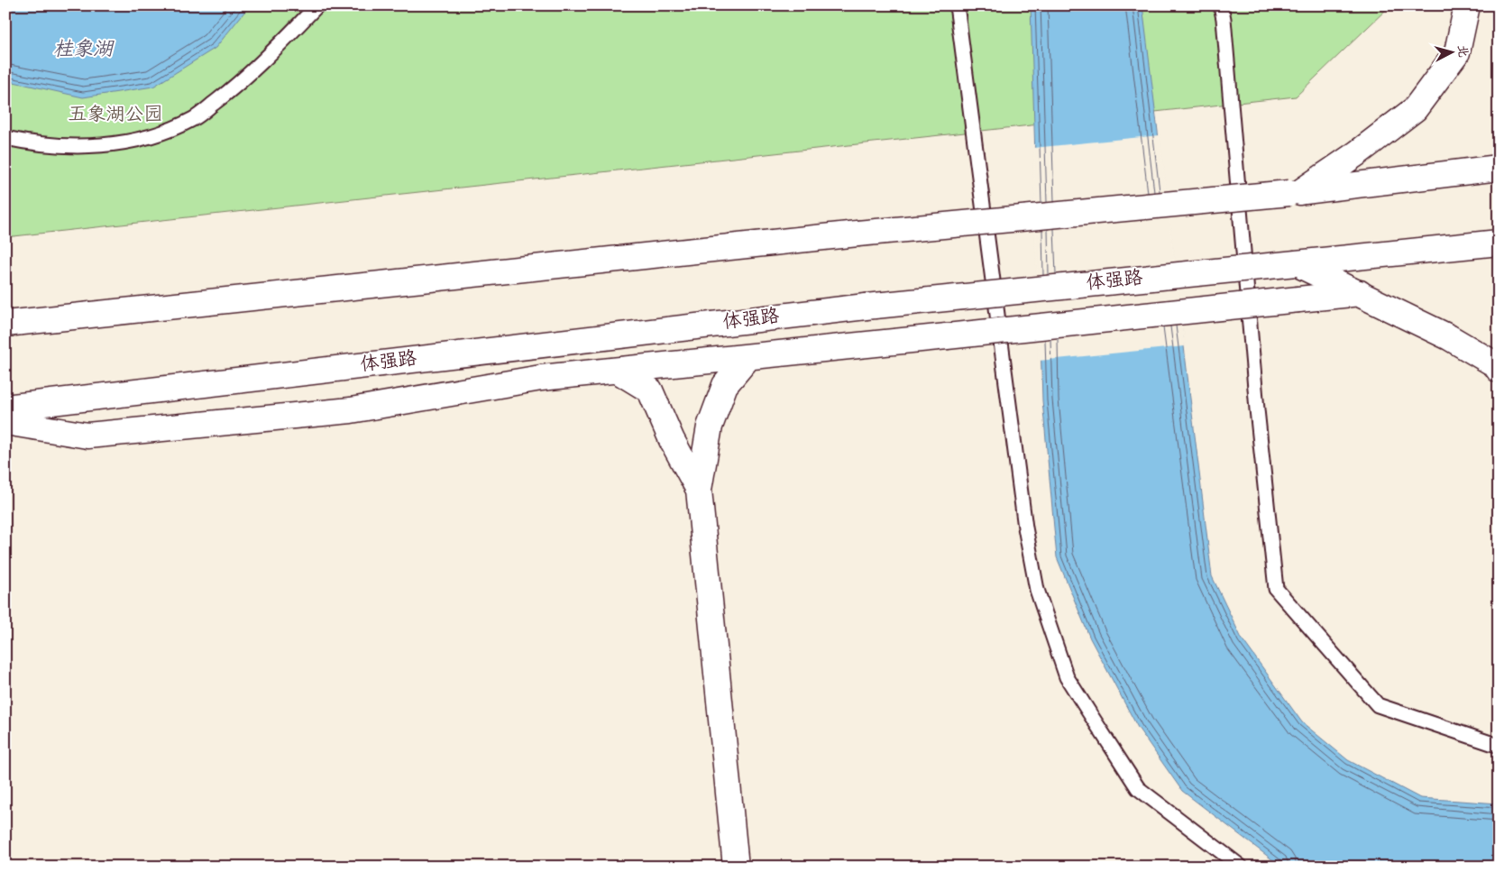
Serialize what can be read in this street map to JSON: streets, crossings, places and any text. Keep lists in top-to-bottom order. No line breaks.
{"streets":{"main road":["体强路"]},"water":["桂象湖"],"parks":["五象湖公园"],"north":"right"}
